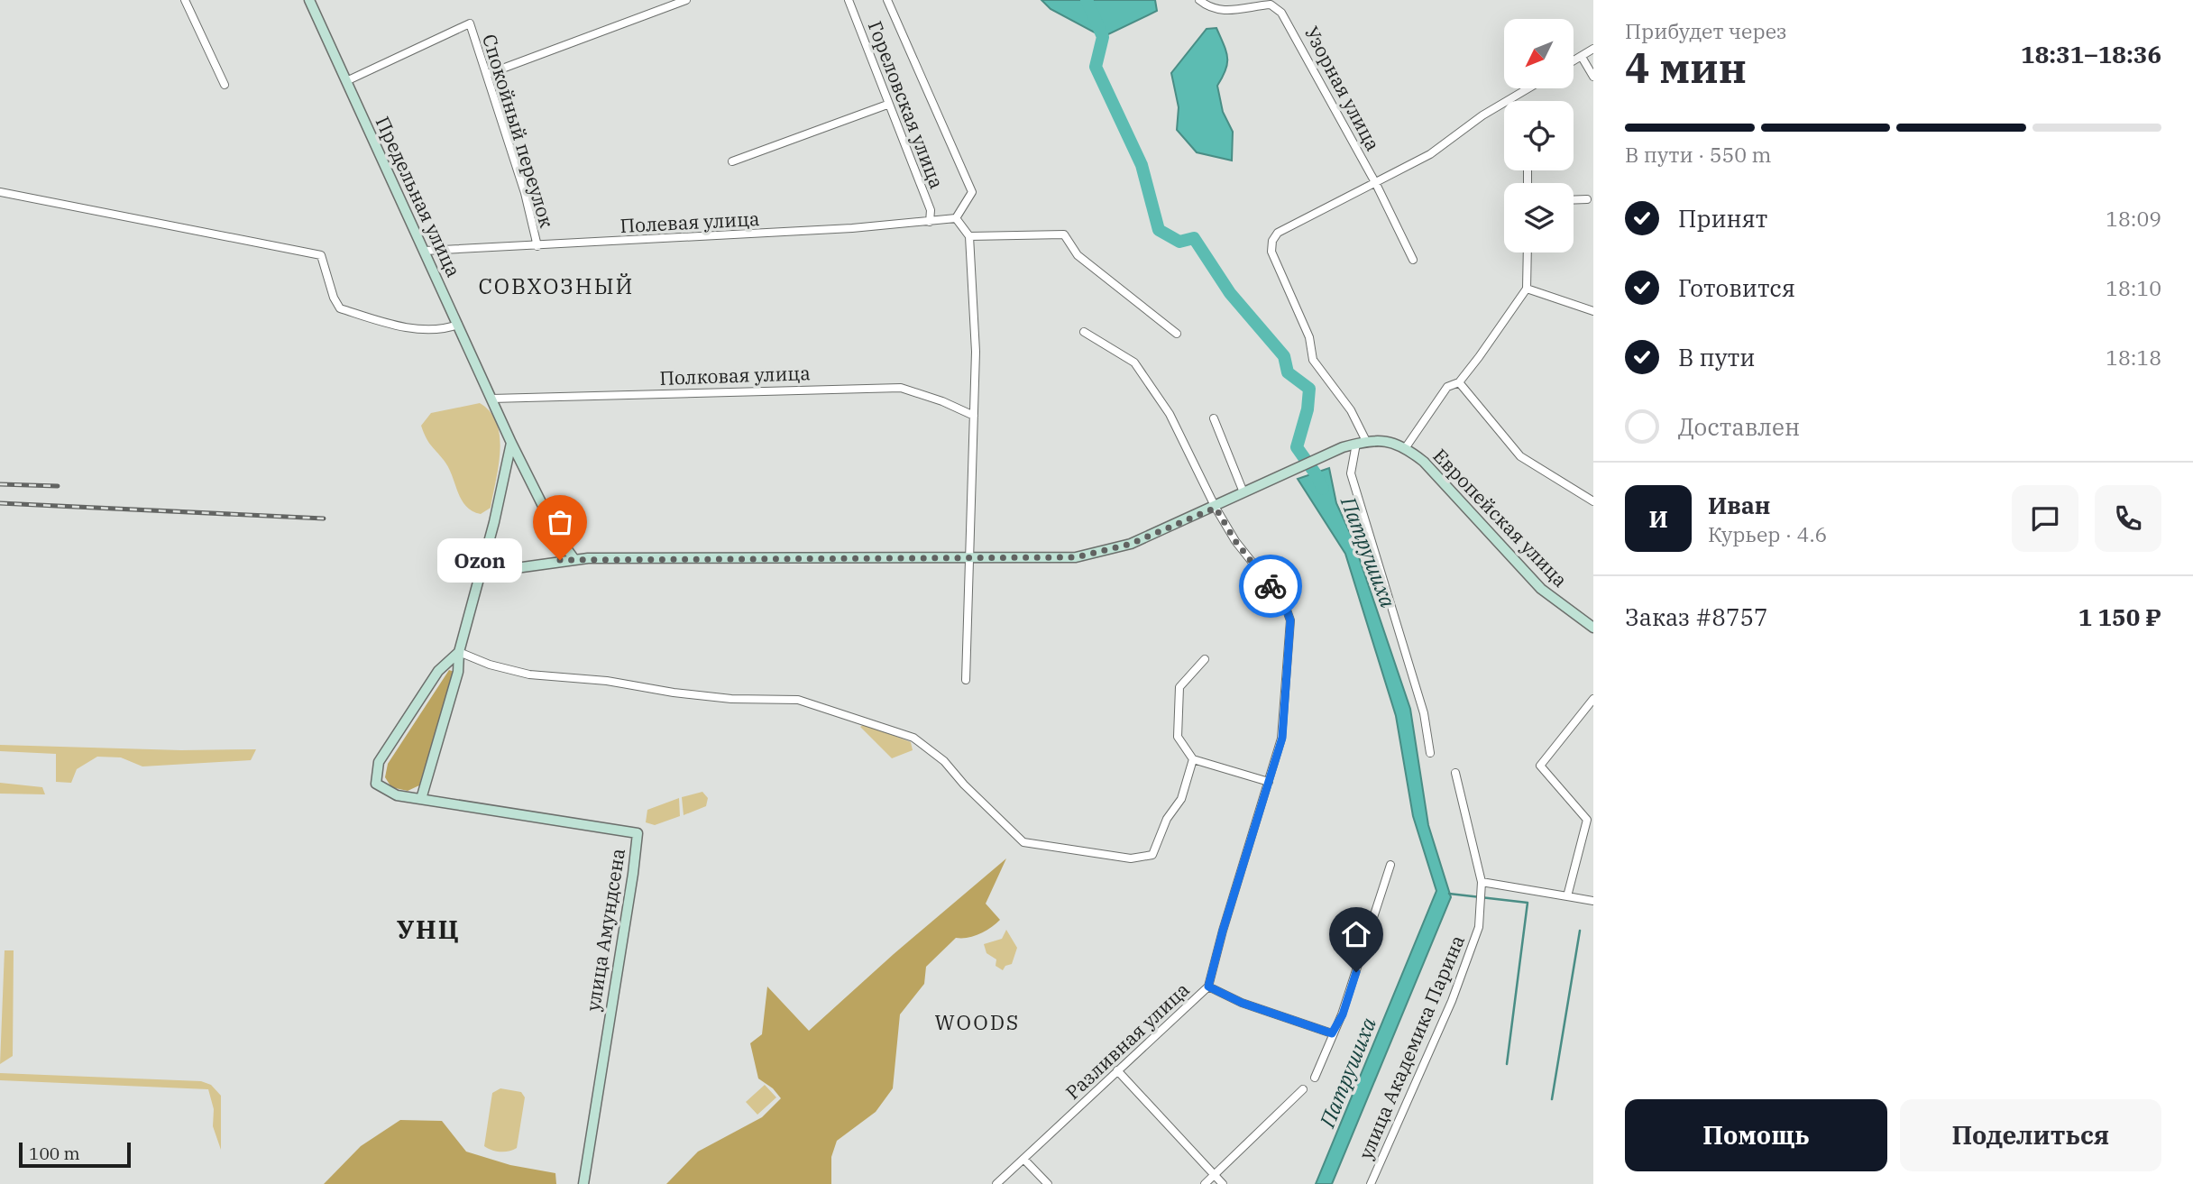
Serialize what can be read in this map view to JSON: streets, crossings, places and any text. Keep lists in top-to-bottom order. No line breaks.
{"streets":{"street":["Узорная улица","Гореловская улица","Спокойный переулок","Предельная улица","Полевая улица","Полковая улица","Европейская улица","улица Амундсена","Разливная улица","улица Академика Парина"]},"crossings":[["Гореловская улица","Полевая улица"],["Спокойный переулок","Предельная улица"],["Спокойный переулок","Полевая улица"],["Предельная улица","Полевая улица"],["Предельная улица","Полковая улица"],["Предельная улица","Европейская улица"],["Европейская улица","Разливная улица"]],"districts":["СОВХОЗНЫЙ","УНЦ","WOODS"],"water":["Патрушиха"],"places":["Ozon"],"scale_bar":"100 m","north":"bottom left","page":{"heading":["4 мин","Прибудет через","18:31–18:36"],"panel":["Иван","Курьер · 4.6","Заказ #8757","1 150 ₽"],"bar":"В пути · 550 m","list":[["Принят","18:09"],["Готовится","18:10"],["В пути","18:18"],"Доставлен"],"round":"И","bubble":"Ozon","buttons":["Помощь","Поделиться"],"scale":"100 m"}}
